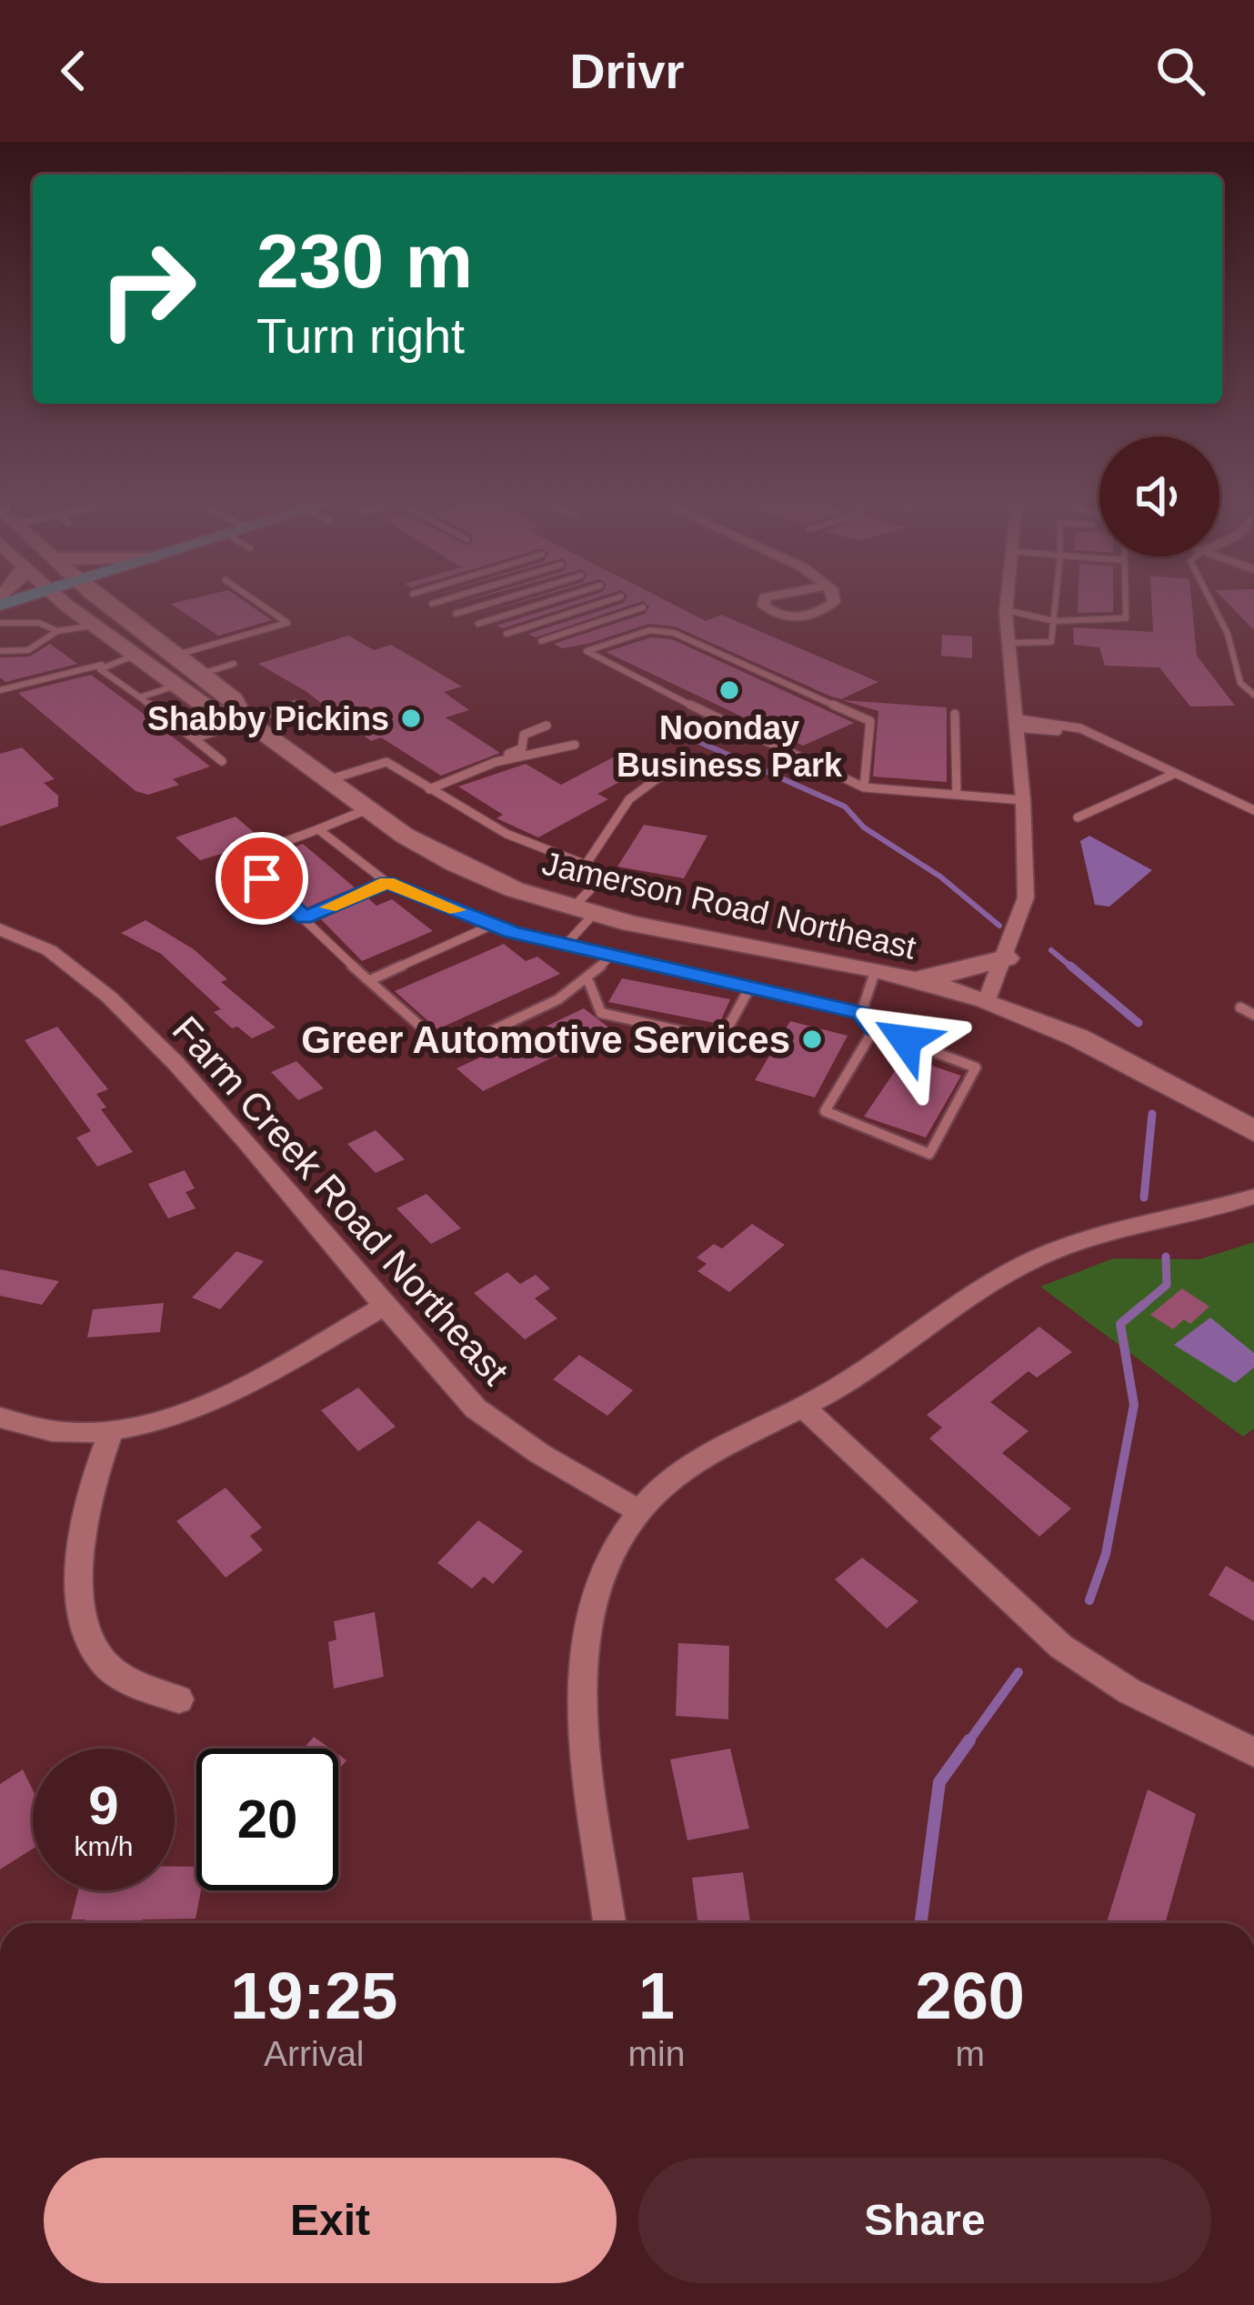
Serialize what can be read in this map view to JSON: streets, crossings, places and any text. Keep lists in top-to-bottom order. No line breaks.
{"streets":{"street":["Jamerson Road Northeast","Farm Creek Road Northeast"]},"places":["Noonday Business Park","Shabby Pickins","Greer Automotive Services"],"page":{"header":"Drivr","turn":["230 m","Turn right"],"speed":"9 km/h","limit":"20","eta":["19:25","Arrival","1","min","260","m"],"buttons":["Exit","Share"]}}
